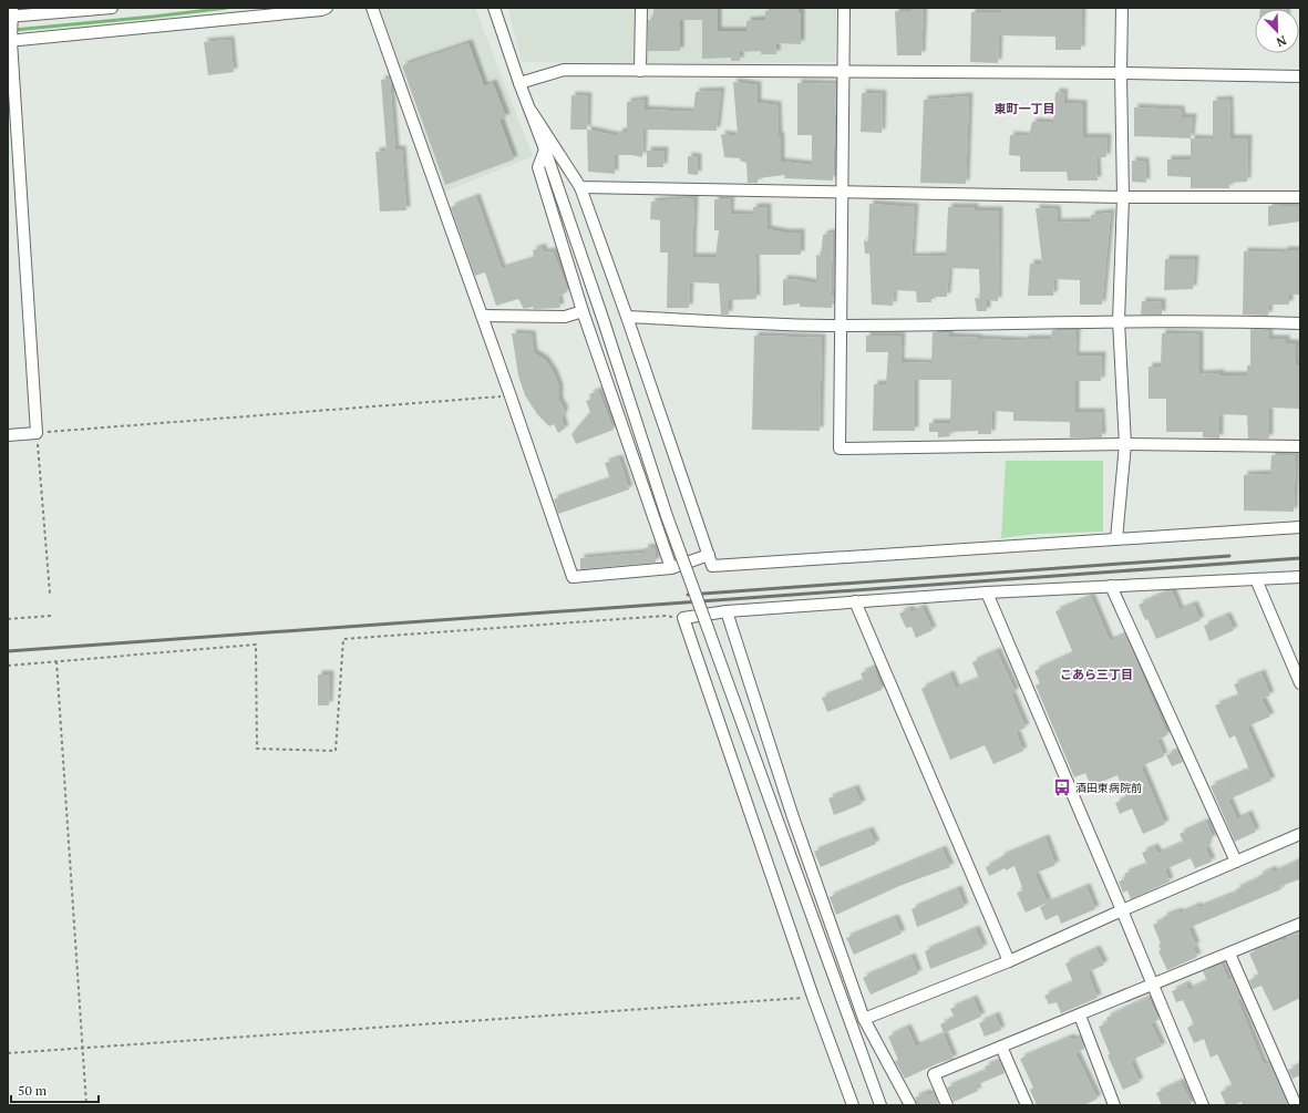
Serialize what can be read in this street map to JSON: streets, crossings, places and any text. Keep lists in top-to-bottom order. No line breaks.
{"districts":["東町一丁目","こあら三丁目"],"places":{"bus stop":["酒田東病院前"]},"scale_bar":"50 m","north":"bottom right"}
